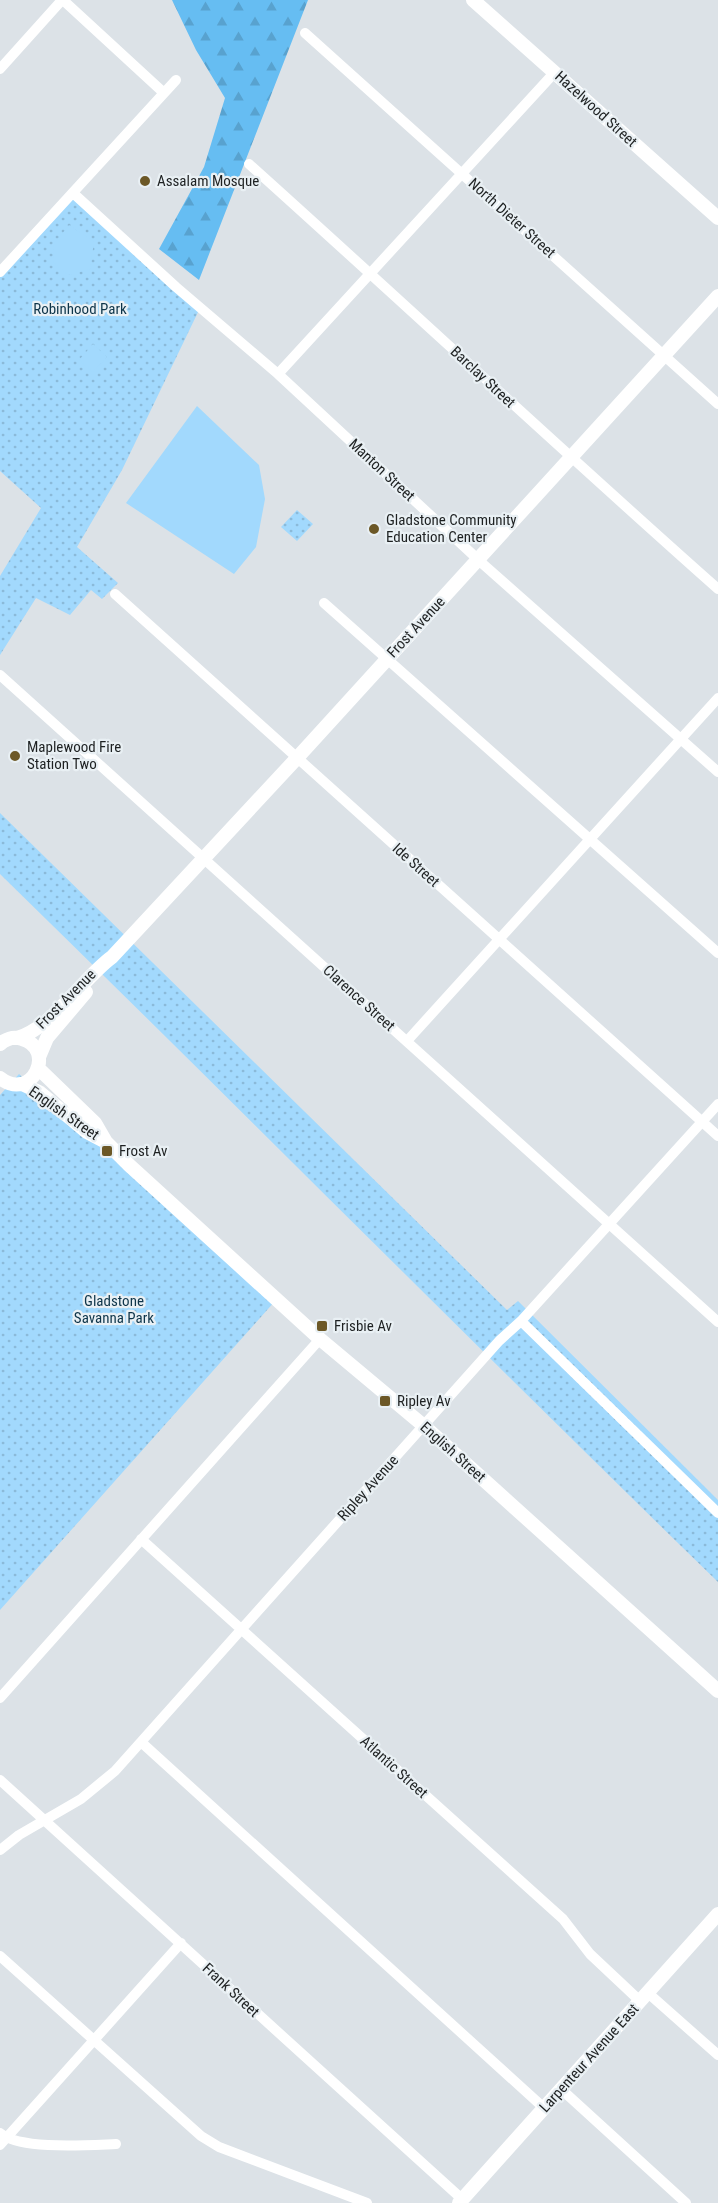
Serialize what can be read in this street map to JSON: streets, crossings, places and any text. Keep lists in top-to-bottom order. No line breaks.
{"streets":{"street":["Hazelwood Street","North Dieter Street","Barclay Street","Manton Street","Frost Avenue","Ide Street","Clarence Street","English Street","Ripley Avenue","Atlantic Street","Frank Street","Larpenteur Avenue East"]},"crossings":[["North Dieter Street","Frost Avenue"],["Barclay Street","Frost Avenue"],["Manton Street","Frost Avenue"],["Frost Avenue","Ide Street"],["Frost Avenue","Clarence Street"],["Frost Avenue","English Street"],["Ide Street","Ripley Avenue"],["Clarence Street","Ripley Avenue"],["English Street","Ripley Avenue"],["Ripley Avenue","Atlantic Street"],["Ripley Avenue","Frank Street"],["Atlantic Street","Larpenteur Avenue East"],["Frank Street","Larpenteur Avenue East"]],"parks":["Robinhood Park","Gladstone Savanna Park"],"places":{"other":["Assalam Mosque","Gladstone Community Education Center","Maplewood Fire Station Two"],"transit":["Frost Av","Frisbie Av","Ripley Av"]}}
